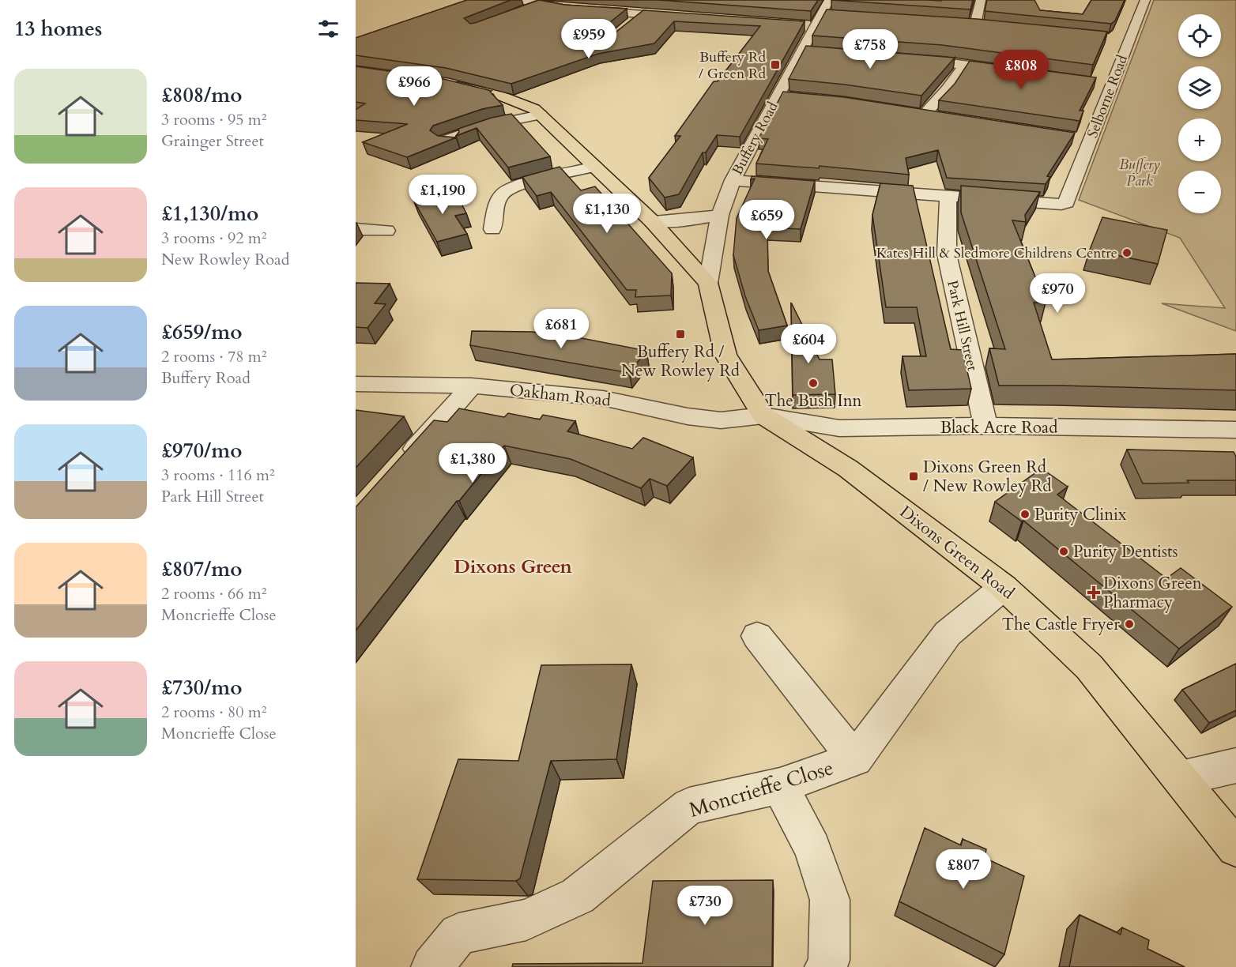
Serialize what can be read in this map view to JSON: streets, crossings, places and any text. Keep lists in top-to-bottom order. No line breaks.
{"streets":{"main road":["Buffery Road","Dixons Green Road"],"street":["Selborne Road","Park Hill Street","Oakham Road","Black Acre Road","Moncrieffe Close"]},"crossings":[["Selborne Road","Park Hill Street"],["Buffery Road","Oakham Road"],["Buffery Road","Black Acre Road"],["Buffery Road","Dixons Green Road"],["Park Hill Street","Black Acre Road"],["Oakham Road","Black Acre Road"],["Oakham Road","Dixons Green Road"],["Black Acre Road","Dixons Green Road"],["Dixons Green Road","Moncrieffe Close"]],"districts":["Dixons Green"],"parks":["Buffery Park"],"places":{"transit":["Buffery Rd / Green Rd","Buffery Rd / New Rowley Rd","Dixons Green Rd / New Rowley Rd"],"other":["Kates Hill & Sledmore Childrens Centre","The Bush Inn","Purity Clinix","Purity Dentists","The Castle Fryer"],"health":["Dixons Green Pharmacy"]},"page":{"heading":"13 homes","map_buttons":["+","−"],"price":["£959","£758","£808","£966","£1,190","£1,130","£659","£970","£681","£604","£1,380","£807","£730"],"list":[{"name":"£808/mo","note":"3 rooms · 95 m² · Grainger Street"},{"name":"£1,130/mo","note":"3 rooms · 92 m² · New Rowley Road"},{"name":"£659/mo","note":"2 rooms · 78 m² · Buffery Road"},{"name":"£970/mo","note":"3 rooms · 116 m² · Park Hill Street"},{"name":"£807/mo","note":"2 rooms · 66 m² · Moncrieffe Close"},{"name":"£730/mo","note":"2 rooms · 80 m² · Moncrieffe Close"}]}}
